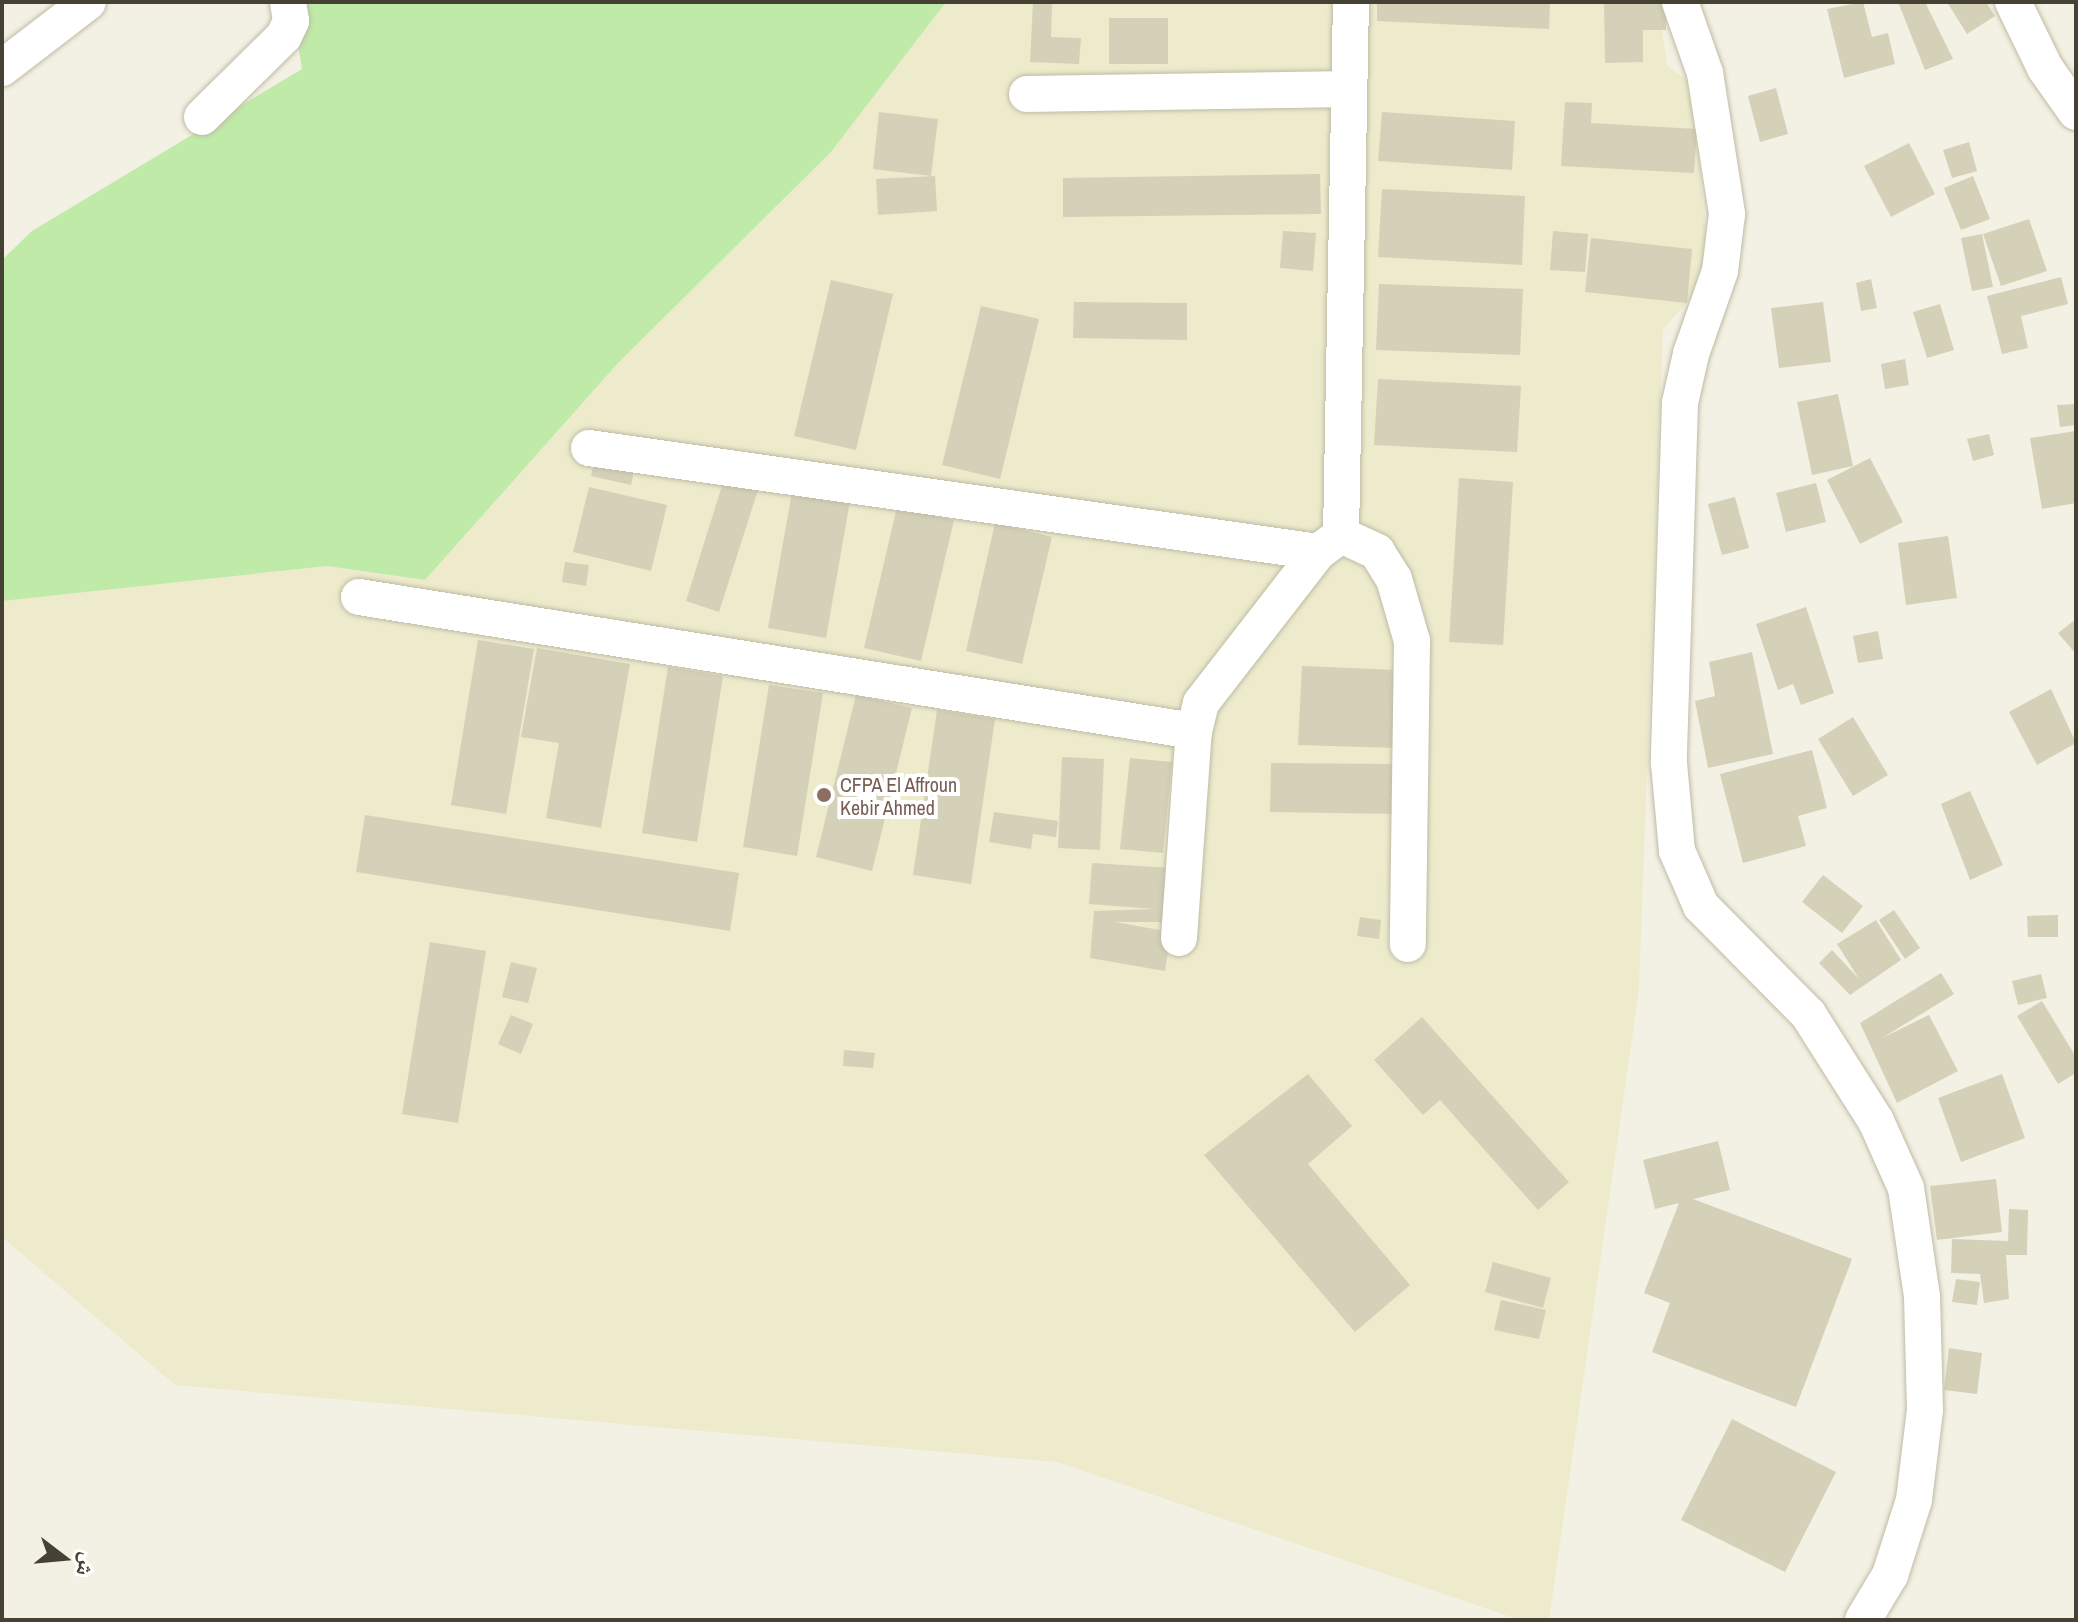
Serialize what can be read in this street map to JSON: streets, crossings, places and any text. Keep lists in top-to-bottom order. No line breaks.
{"places":["CFPA El Affroun Kebir Ahmed"],"north":"right"}
